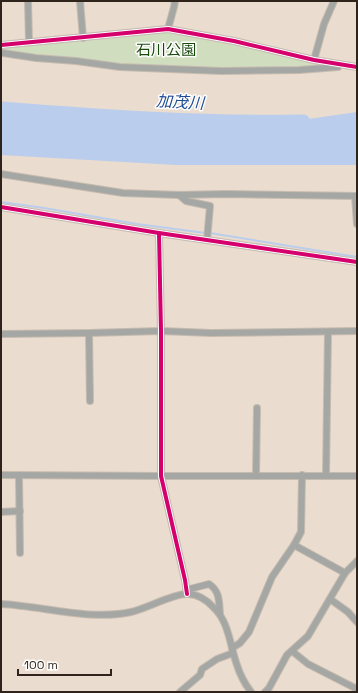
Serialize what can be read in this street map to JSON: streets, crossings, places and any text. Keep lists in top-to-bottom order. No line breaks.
{"water":["加茂川"],"parks":["石川公園"],"scale_bar":"100 m"}
